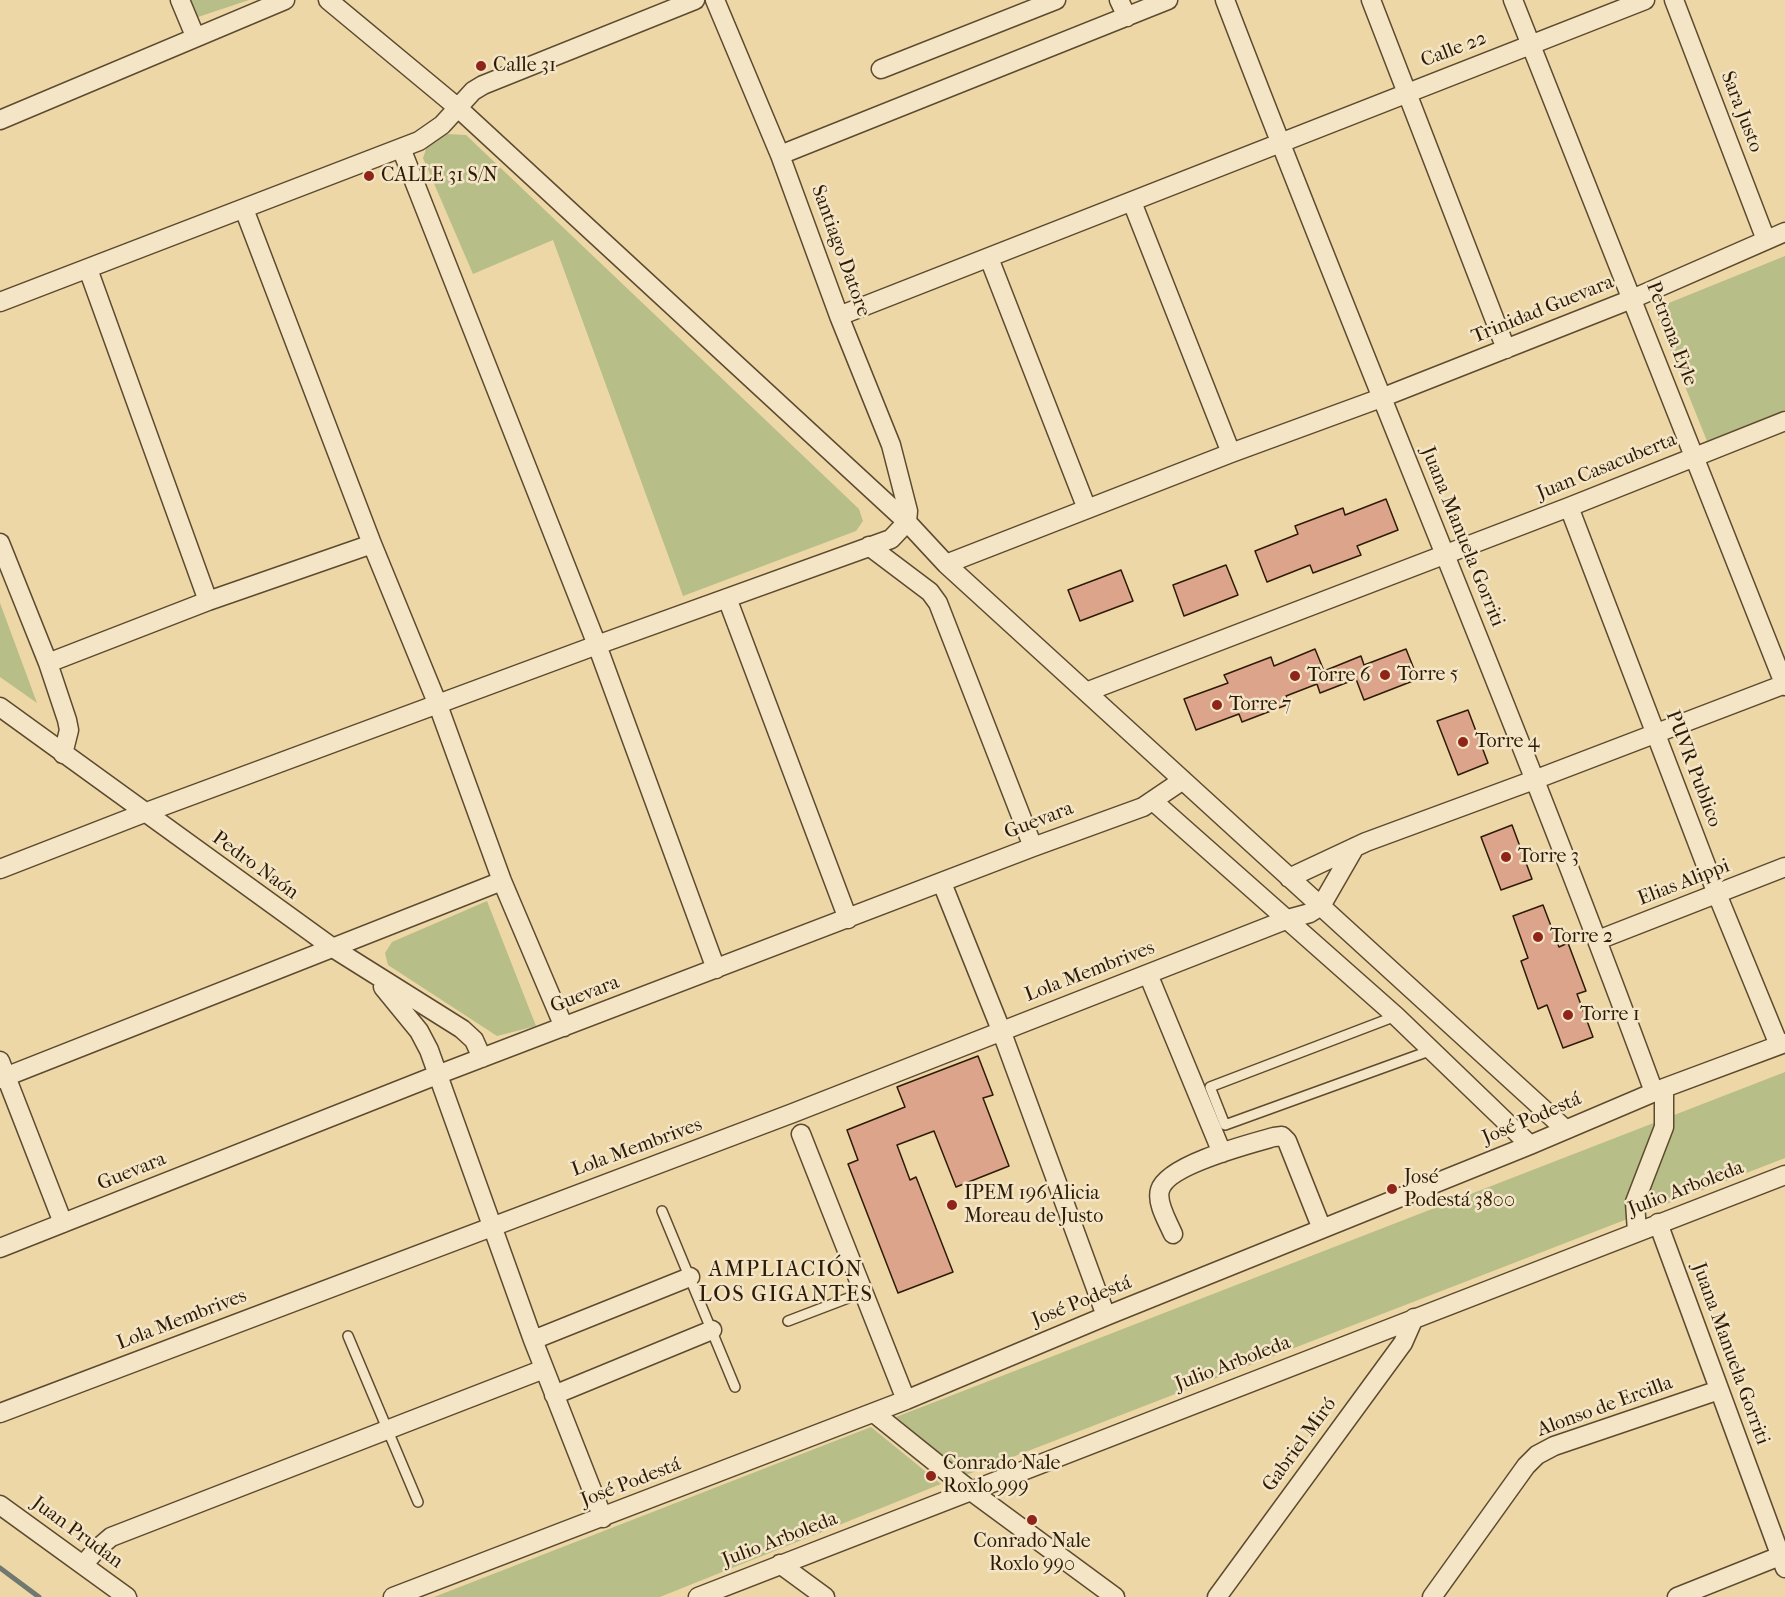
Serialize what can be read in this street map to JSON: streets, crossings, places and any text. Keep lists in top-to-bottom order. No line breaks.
{"streets":{"street":["Calle 22","Sara Justo","Santiago Datore","Trinidad Guevara","Petrona Eyle","Juan Casacuberta","Juana Manuela Gorriti","PUVR Publico","Guevara","Pedro Naón","Elias Alippi","Lola Membrives","José Podestá","Julio Arboleda","Alonso de Ercilla","Gabriel Miró","Juan Prudan"]},"crossings":[["Calle 22","Santiago Datore"],["Calle 22","Petrona Eyle"],["Calle 22","Juana Manuela Gorriti"],["Sara Justo","Trinidad Guevara"],["Trinidad Guevara","Petrona Eyle"],["Trinidad Guevara","Juana Manuela Gorriti"],["Petrona Eyle","Juan Casacuberta"],["Juan Casacuberta","Juana Manuela Gorriti"],["Juan Casacuberta","PUVR Publico"],["Juana Manuela Gorriti","Elias Alippi"],["Juana Manuela Gorriti","José Podestá"],["Juana Manuela Gorriti","Julio Arboleda"],["Juana Manuela Gorriti","Alonso de Ercilla"],["PUVR Publico","Elias Alippi"],["PUVR Publico","José Podestá"],["Guevara","Pedro Naón"],["Julio Arboleda","Gabriel Miró"]],"districts":["AMPLIACIÓN LOS GIGANTES"],"places":["Calle 31","CALLE 31 S/N","Torre 5","Torre 6","Torre 7","Torre 4","Torre 3","Torre 2","Torre 1","José Podestá 3800","IPEM 196 Alicia Moreau de Justo","Conrado Nale Roxlo 999","Conrado Nale Roxlo 990"]}
